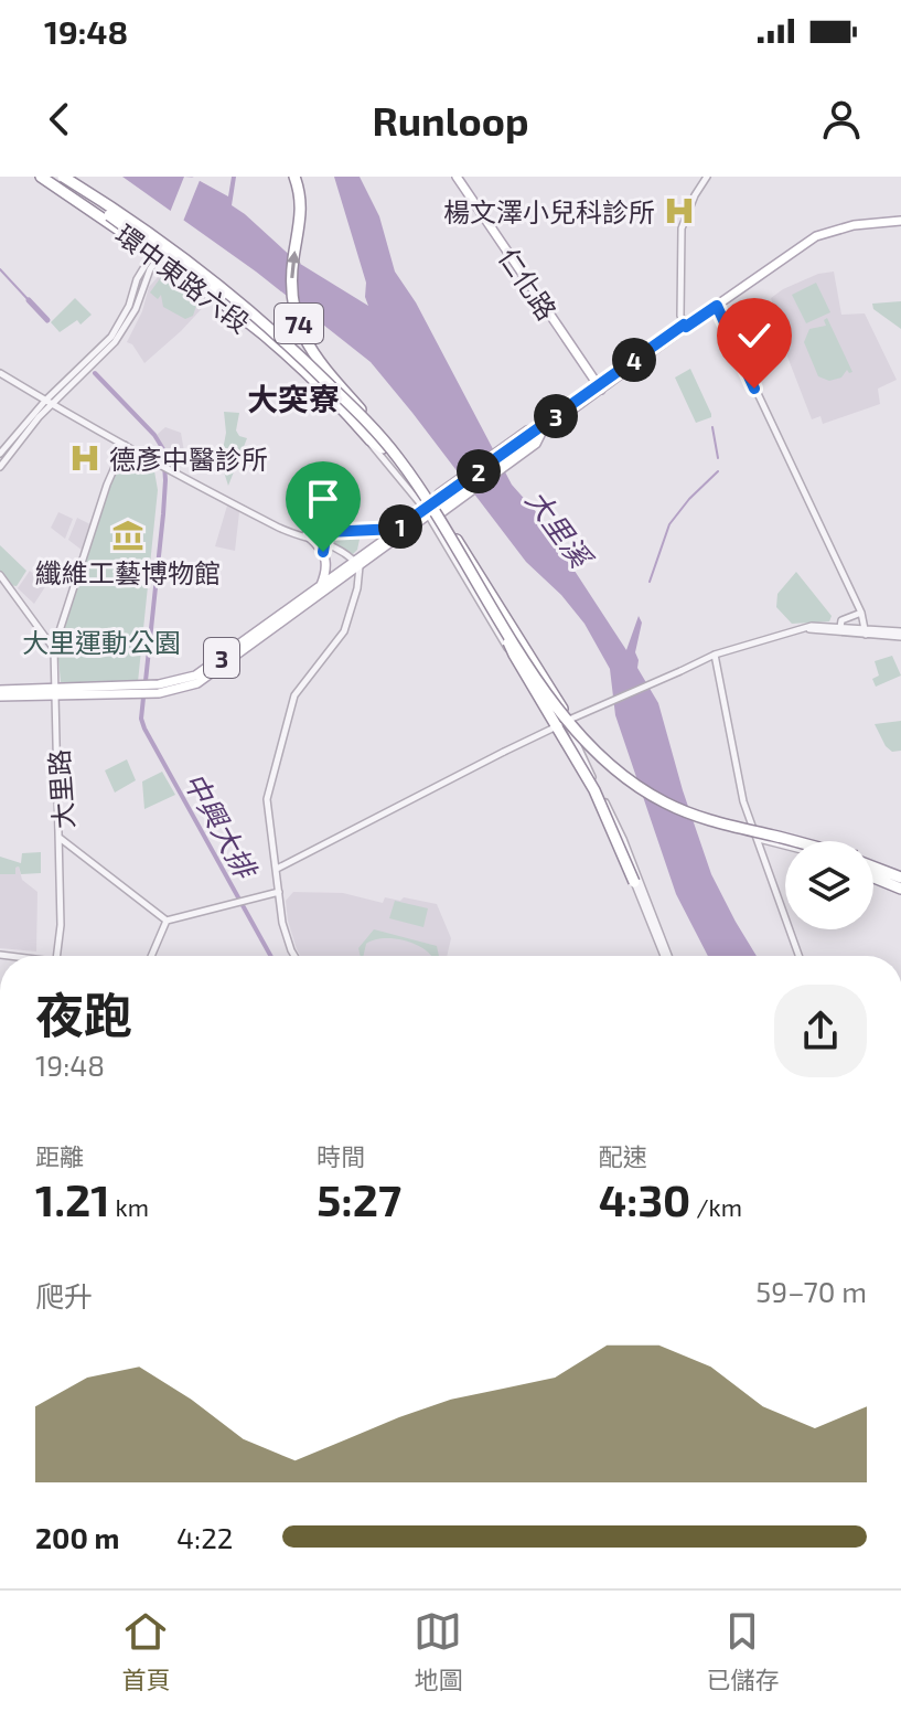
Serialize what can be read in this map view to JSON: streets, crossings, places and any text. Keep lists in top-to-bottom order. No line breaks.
{"streets":{"highway":["74"],"main road":["仁化路","3"],"street":["環中東路六段","大里路"]},"crossings":[["環中東路六段","74"],["環中東路六段","3"],["仁化路","3"],["74","3"],["3","大里路"]],"districts":["大突寮"],"water":["大里溪","中興大排"],"parks":["大里運動公園"],"places":{"hospital":["楊文澤小兒科診所","德彥中醫診所"],"museum":["纖維工藝博物館"]},"page":{"status":"19:48","header":"Runloop","pins":["4","3","2","1"],"heading":["夜跑","19:48"],"stats":[["距離","1.21 km"],["時間","5:27"],["配速","4:30 /km"]],"chart":["爬升","59–70 m"],"list":[{"name":"200 m","note":"4:22"}],"tabs":["首頁","地圖","已儲存"]}}
